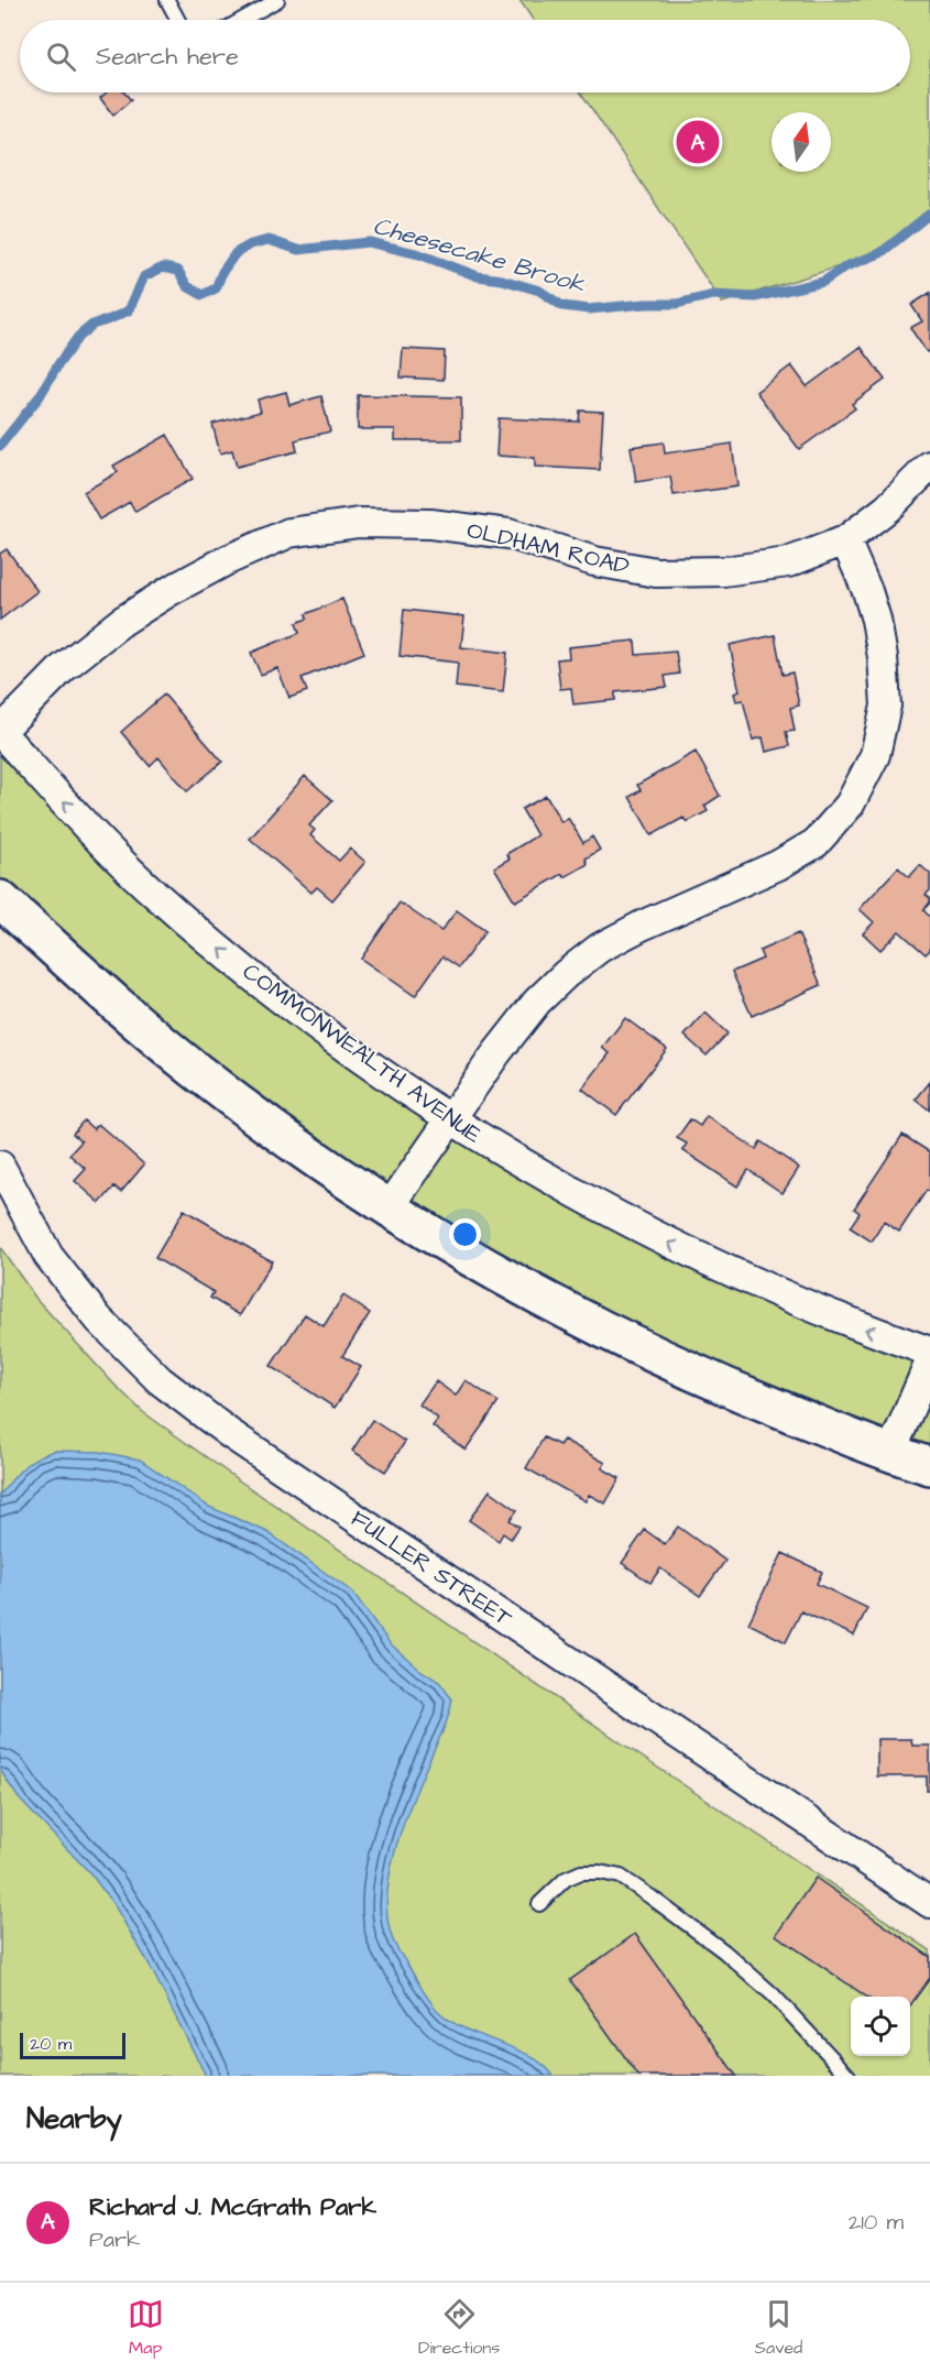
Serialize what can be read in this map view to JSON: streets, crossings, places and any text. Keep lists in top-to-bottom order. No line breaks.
{"streets":{"street":["OLDHAM ROAD","COMMONWEALTH AVENUE","FULLER STREET"]},"crossings":[["OLDHAM ROAD","COMMONWEALTH AVENUE"]],"one_way":["COMMONWEALTH AVENUE"],"water":["Cheesecake Brook"],"scale_bar":"20 m","north":"top","page":{"search":"Search here","pins":"A","scale":"20 m","heading":"Nearby","list":[{"mark":"A","name":"Richard J. McGrath Park","note":"Park","value":"210 m"}],"nav":["Map","Directions","Saved"]}}
